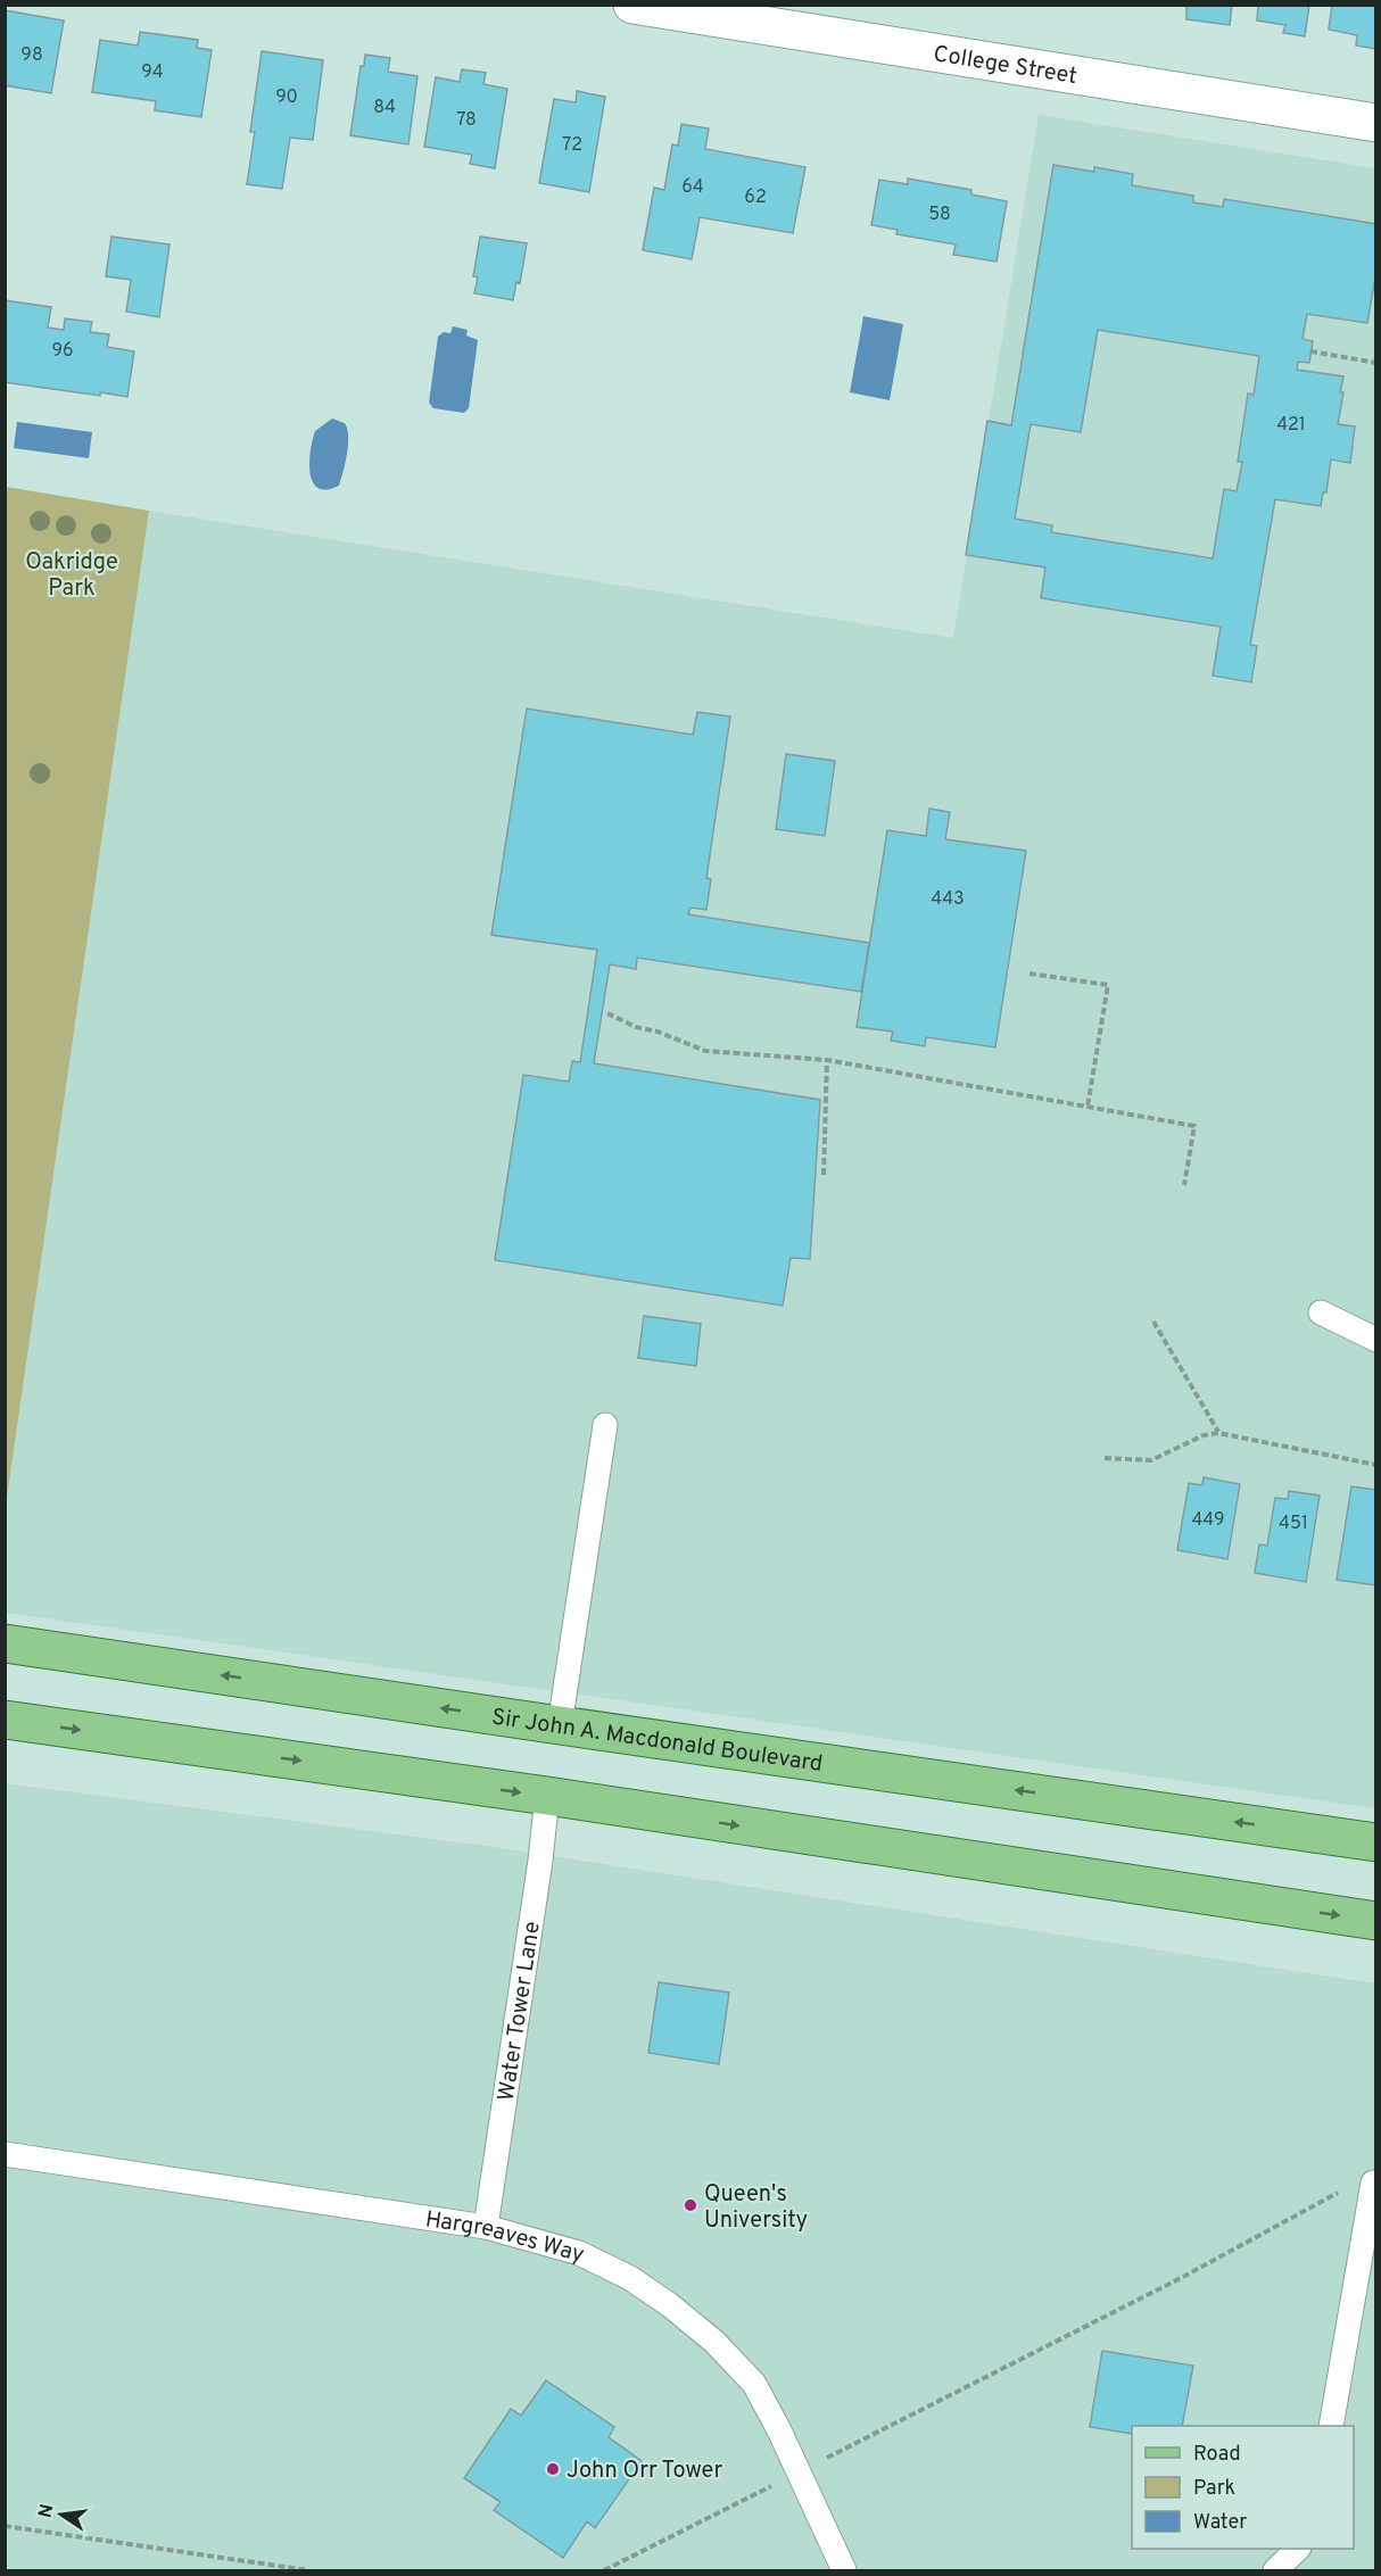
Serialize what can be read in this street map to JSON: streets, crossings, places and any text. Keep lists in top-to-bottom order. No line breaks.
{"streets":{"main road":["Sir John A. Macdonald Boulevard"],"street":["College Street"],"lane":["Water Tower Lane","Hargreaves Way"]},"crossings":[["Water Tower Lane","Hargreaves Way"]],"parks":["Oakridge Park"],"places":["Queen's University","John Orr Tower"],"house_numbers":["98","94","90","84","78","72","64","62","58","96","421","443","449","451"],"legend":["Road","Park","Water"],"north":"left"}
